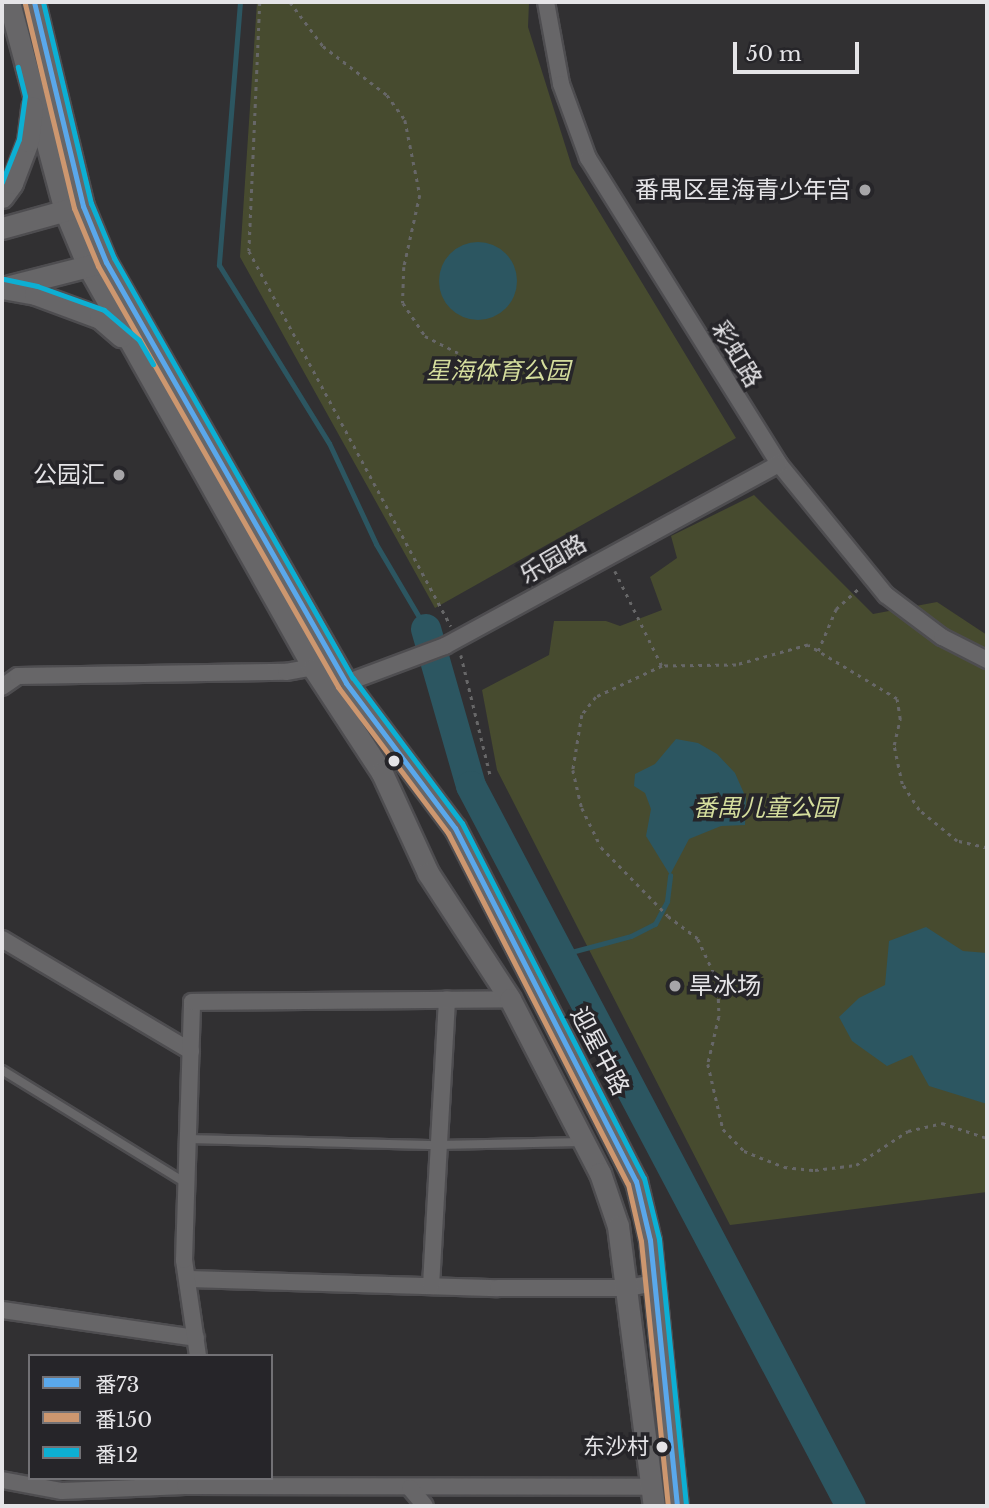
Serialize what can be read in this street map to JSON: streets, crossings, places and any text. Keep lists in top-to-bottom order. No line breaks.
{"streets":{"street":["彩虹路","乐园路","迎星中路"]},"crossings":[["彩虹路","乐园路"],["乐园路","迎星中路"]],"parks":["星海体育公园","番禺儿童公园"],"places":["番禺区星海青少年宫","公园汇","旱冰场","东沙村"],"lines":["transit line 番73","transit line 番12","transit line 番150"],"legend":["番73","番150","番12"],"scale_bar":"50 m"}
